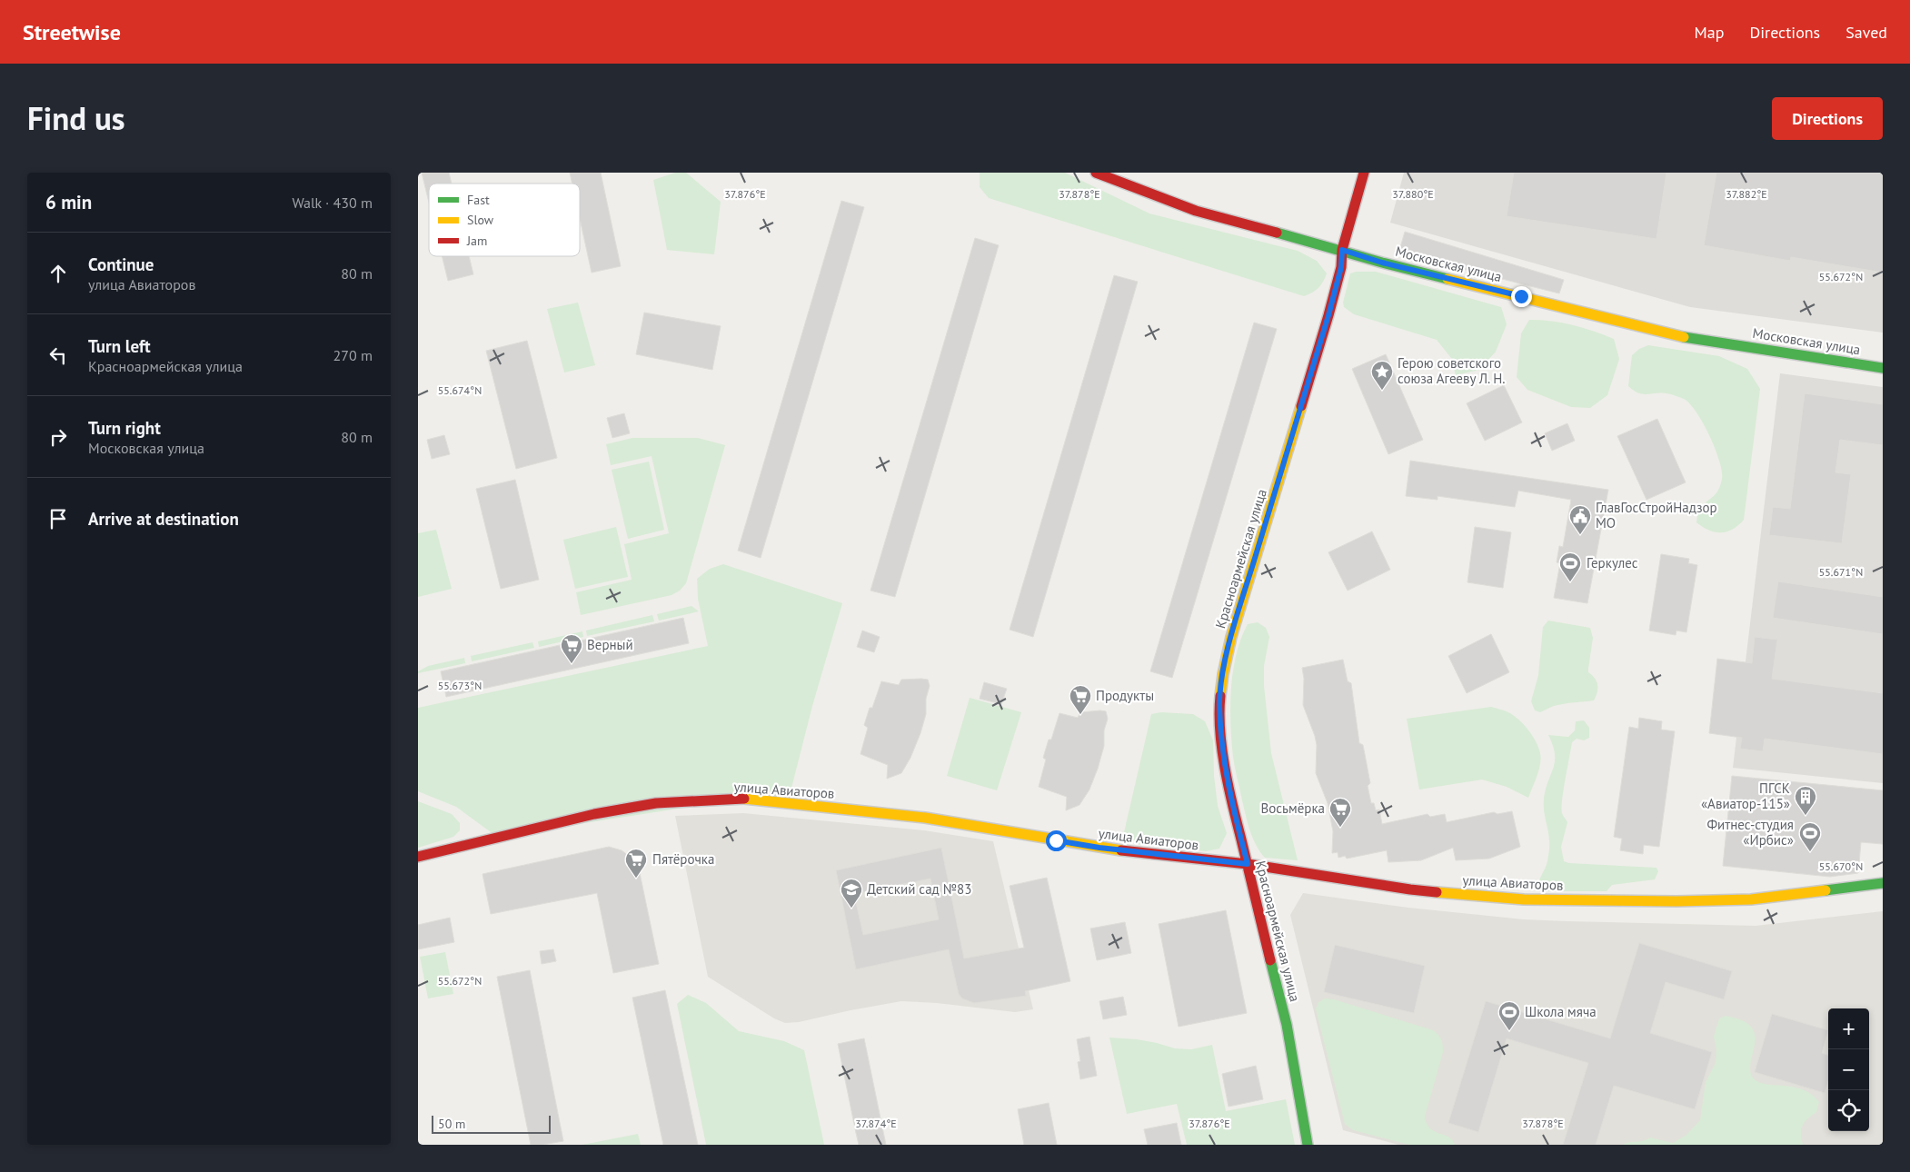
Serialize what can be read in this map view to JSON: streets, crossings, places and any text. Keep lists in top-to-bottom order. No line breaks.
{"streets":{"street":["Московская улица","Красноармейская улица","улица Авиаторов"]},"crossings":[["Московская улица","Красноармейская улица"],["Красноармейская улица","улица Авиаторов"]],"places":{"place":["Герою советского союза Агееву Л. Н."],"public building":["ГлавГосСтройНадзор МО"],"sports":["Геркулес","Фитнес-студия «Ирбис»","Школа мяча"],"supermarket":["Верный","Продукты","Восьмёрка","Пятёрочка"],"building":["ПГСК «Авиатор-115»"],"school or university":["Детский сад №83"]},"legend":["Fast","Slow","Jam"],"scale_bar":"50 m","page":{"header":"Streetwise","nav":["Map","Directions","Saved"],"title":"Find us","buttons":"Directions","heading":["6 min","Walk · 430 m"],"list":[["Continue","улица Авиаторов","80 m"],["Turn left","Красноармейская улица","270 m"],["Turn right","Московская улица","80 m"],"Arrive at destination"],"map_buttons":["+","−"],"scale":"50 m"},"coordinates":["37.876°E","37.878°E","37.880°E","37.882°E","55.672°N","55.674°N","55.671°N","55.673°N","55.670°N","37.874°E"]}
